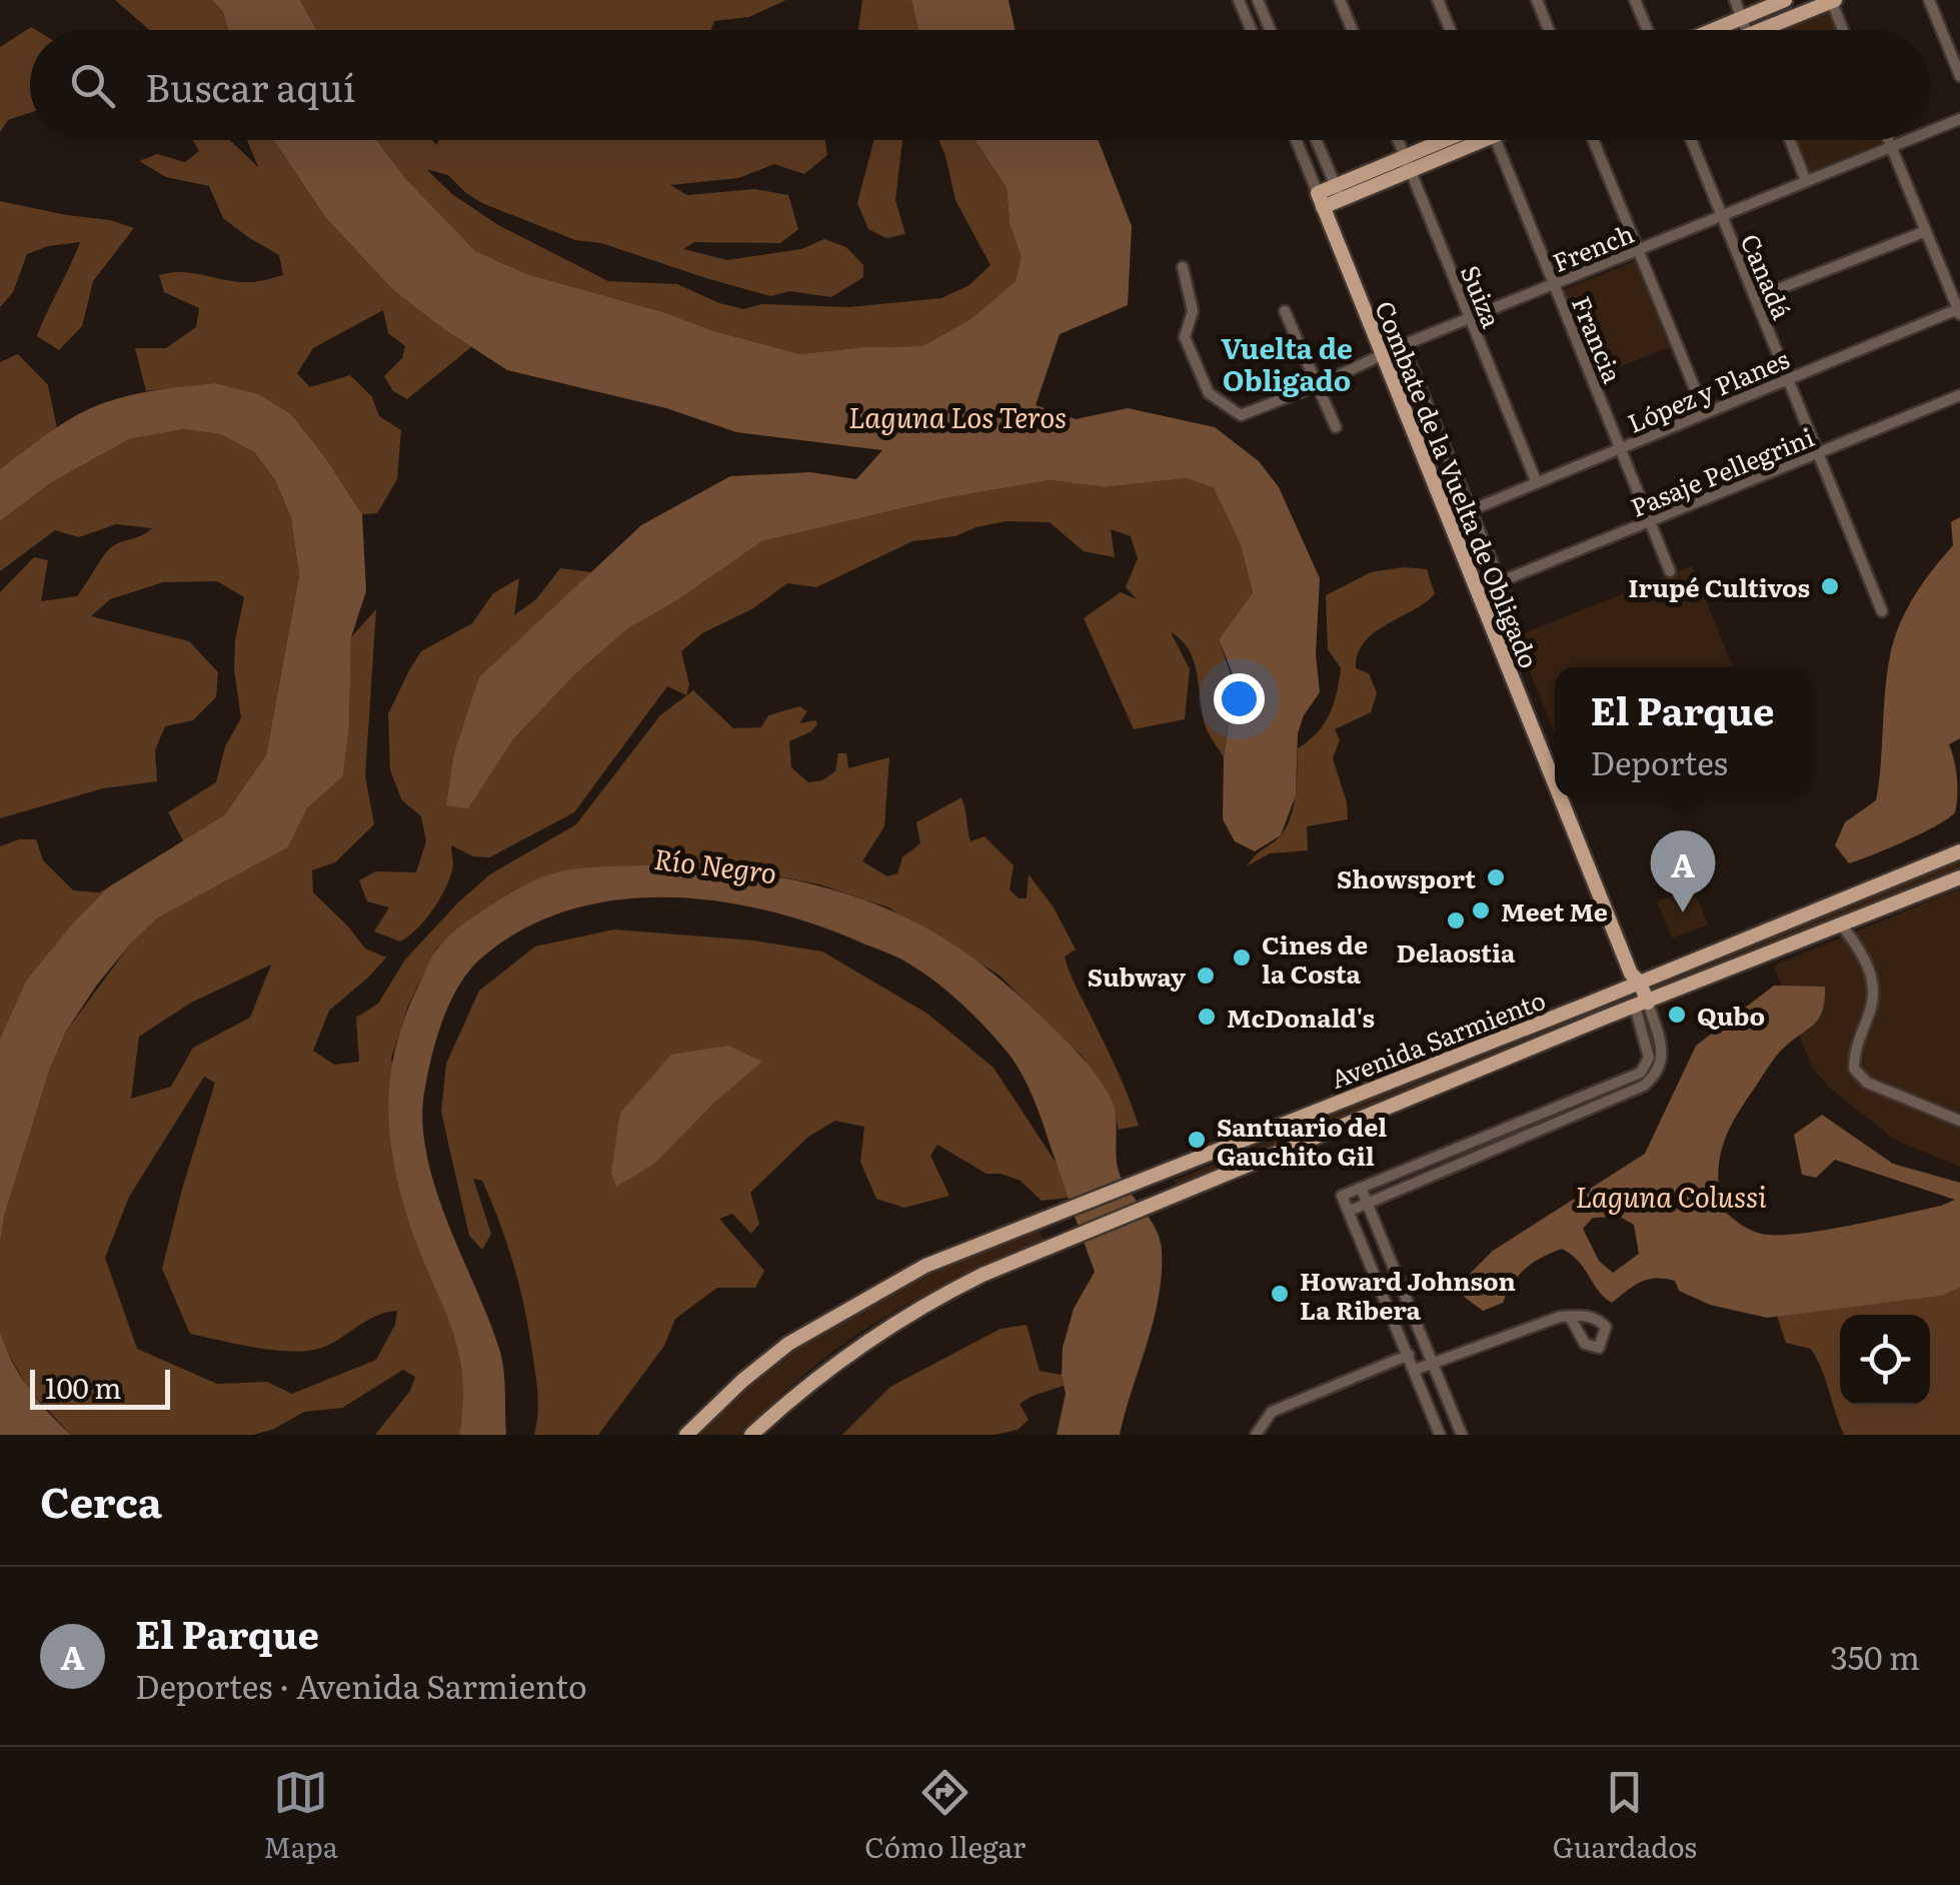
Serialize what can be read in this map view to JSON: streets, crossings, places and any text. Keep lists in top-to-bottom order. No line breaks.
{"streets":{"main road":["Combate de la Vuelta de Obligado","Avenida Sarmiento"],"street":["French","Canadá","Suiza","Francia","López y Planes","Pasaje Pellegrini"]},"crossings":[["French","Canadá"],["French","Suiza"],["French","Francia"],["French","Combate de la Vuelta de Obligado"],["Canadá","López y Planes"],["Canadá","Pasaje Pellegrini"],["Suiza","López y Planes"],["Francia","López y Planes"],["Francia","Pasaje Pellegrini"],["López y Planes","Combate de la Vuelta de Obligado"],["Pasaje Pellegrini","Combate de la Vuelta de Obligado"],["Combate de la Vuelta de Obligado","Avenida Sarmiento"]],"districts":["Vuelta de Obligado"],"water":["Laguna Los Teros","Río Negro","Laguna Colussi"],"places":["Irupé Cultivos","Showsport","Meet Me","Delaostia","Cines de la Costa","Subway","Qubo","McDonald's","Santuario del Gauchito Gil","Howard Johnson La Ribera"],"scale_bar":"100 m","page":{"search":"Buscar aquí","popup":["El Parque","Deportes"],"pins":"A","scale":"100 m","heading":"Cerca","list":[{"mark":"A","name":"El Parque","note":"Deportes · Avenida Sarmiento","value":"350 m"}],"nav":["Mapa","Cómo llegar","Guardados"]}}
